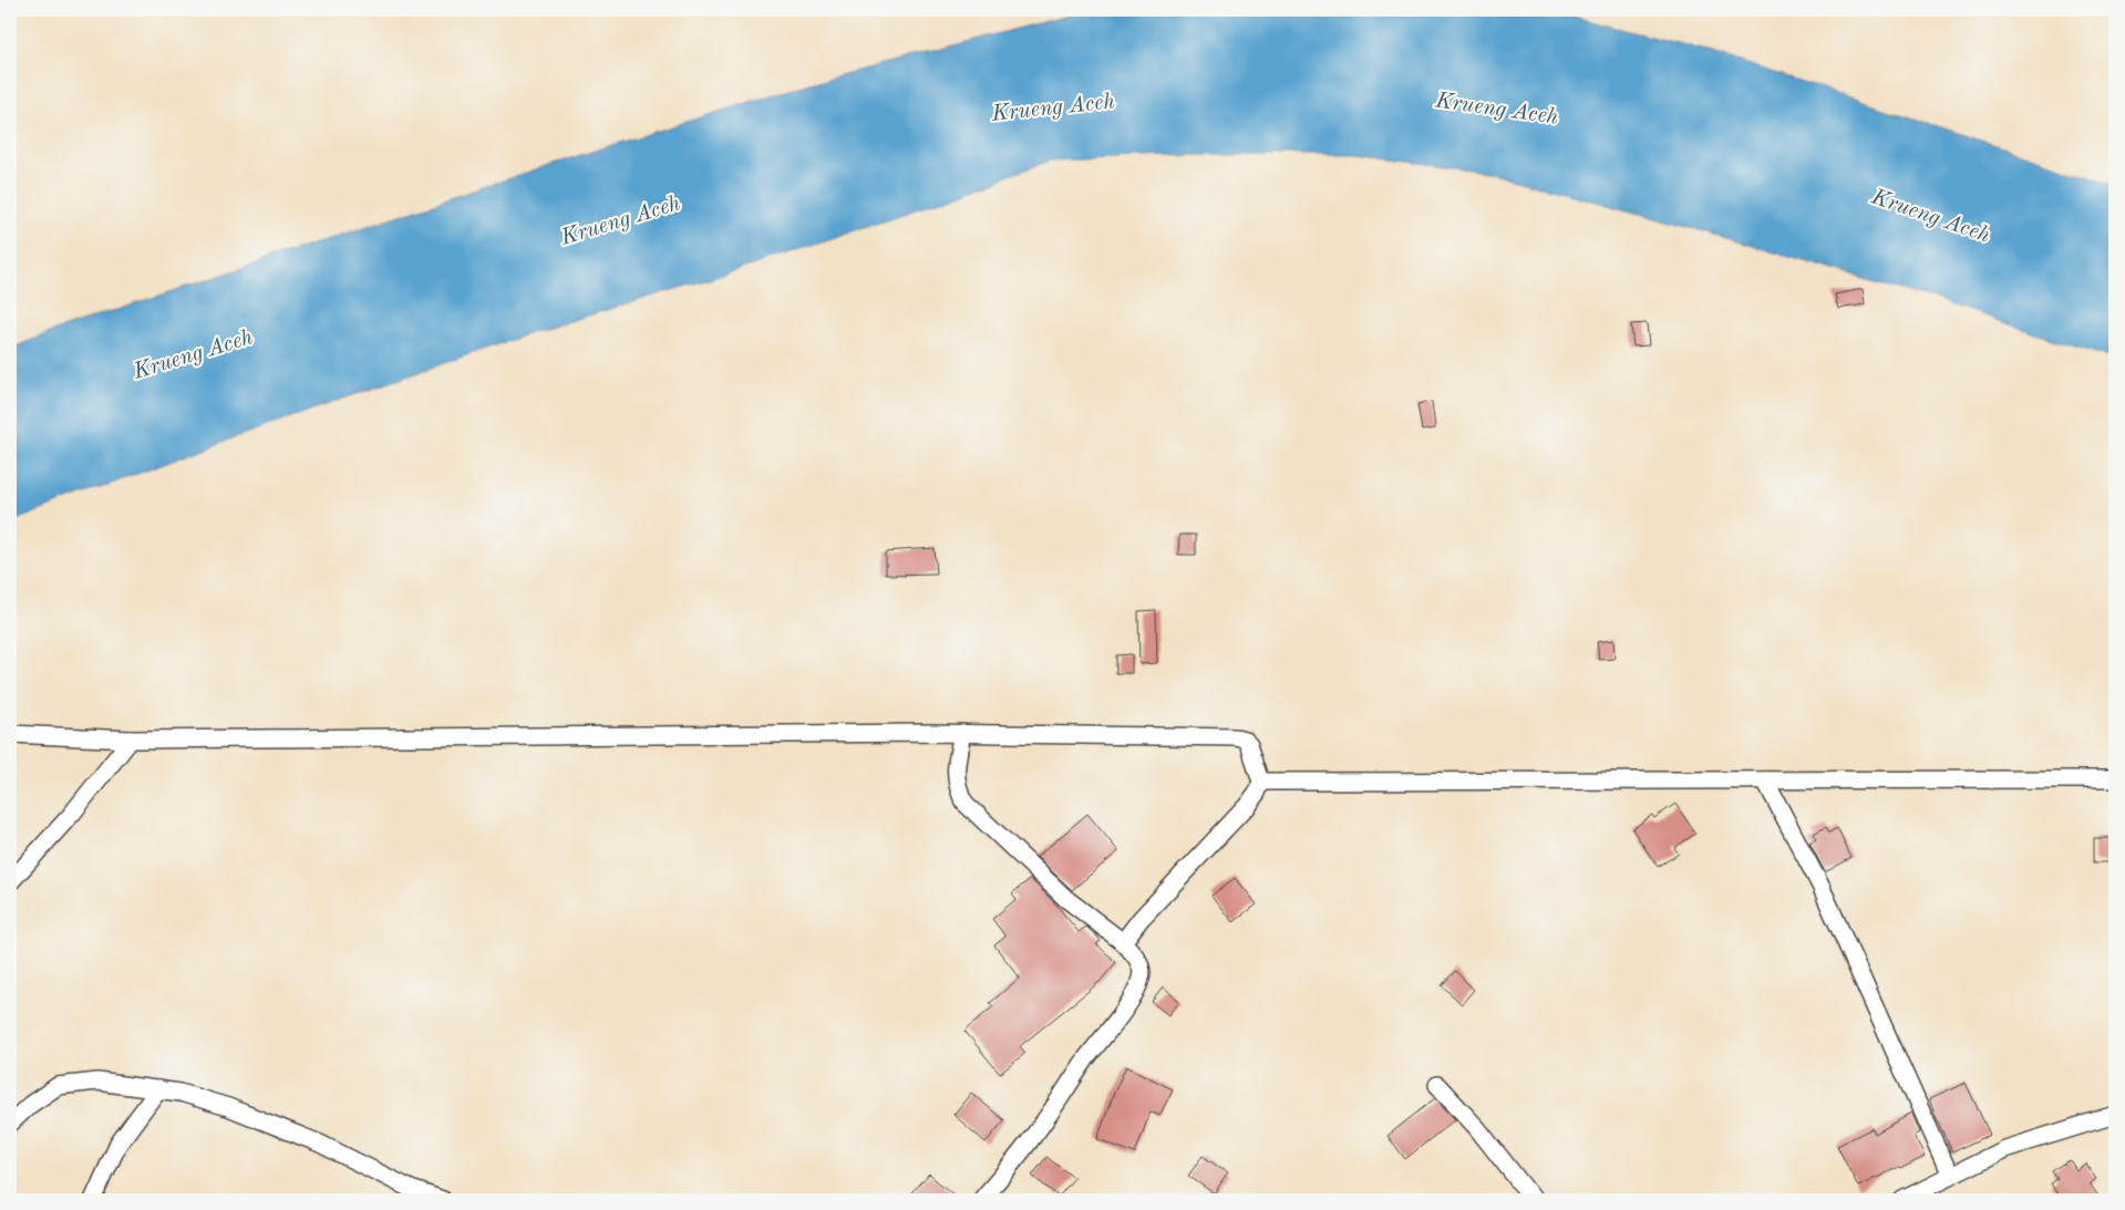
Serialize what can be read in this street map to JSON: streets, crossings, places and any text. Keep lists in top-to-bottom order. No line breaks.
{"water":["Krueng Aceh"]}
